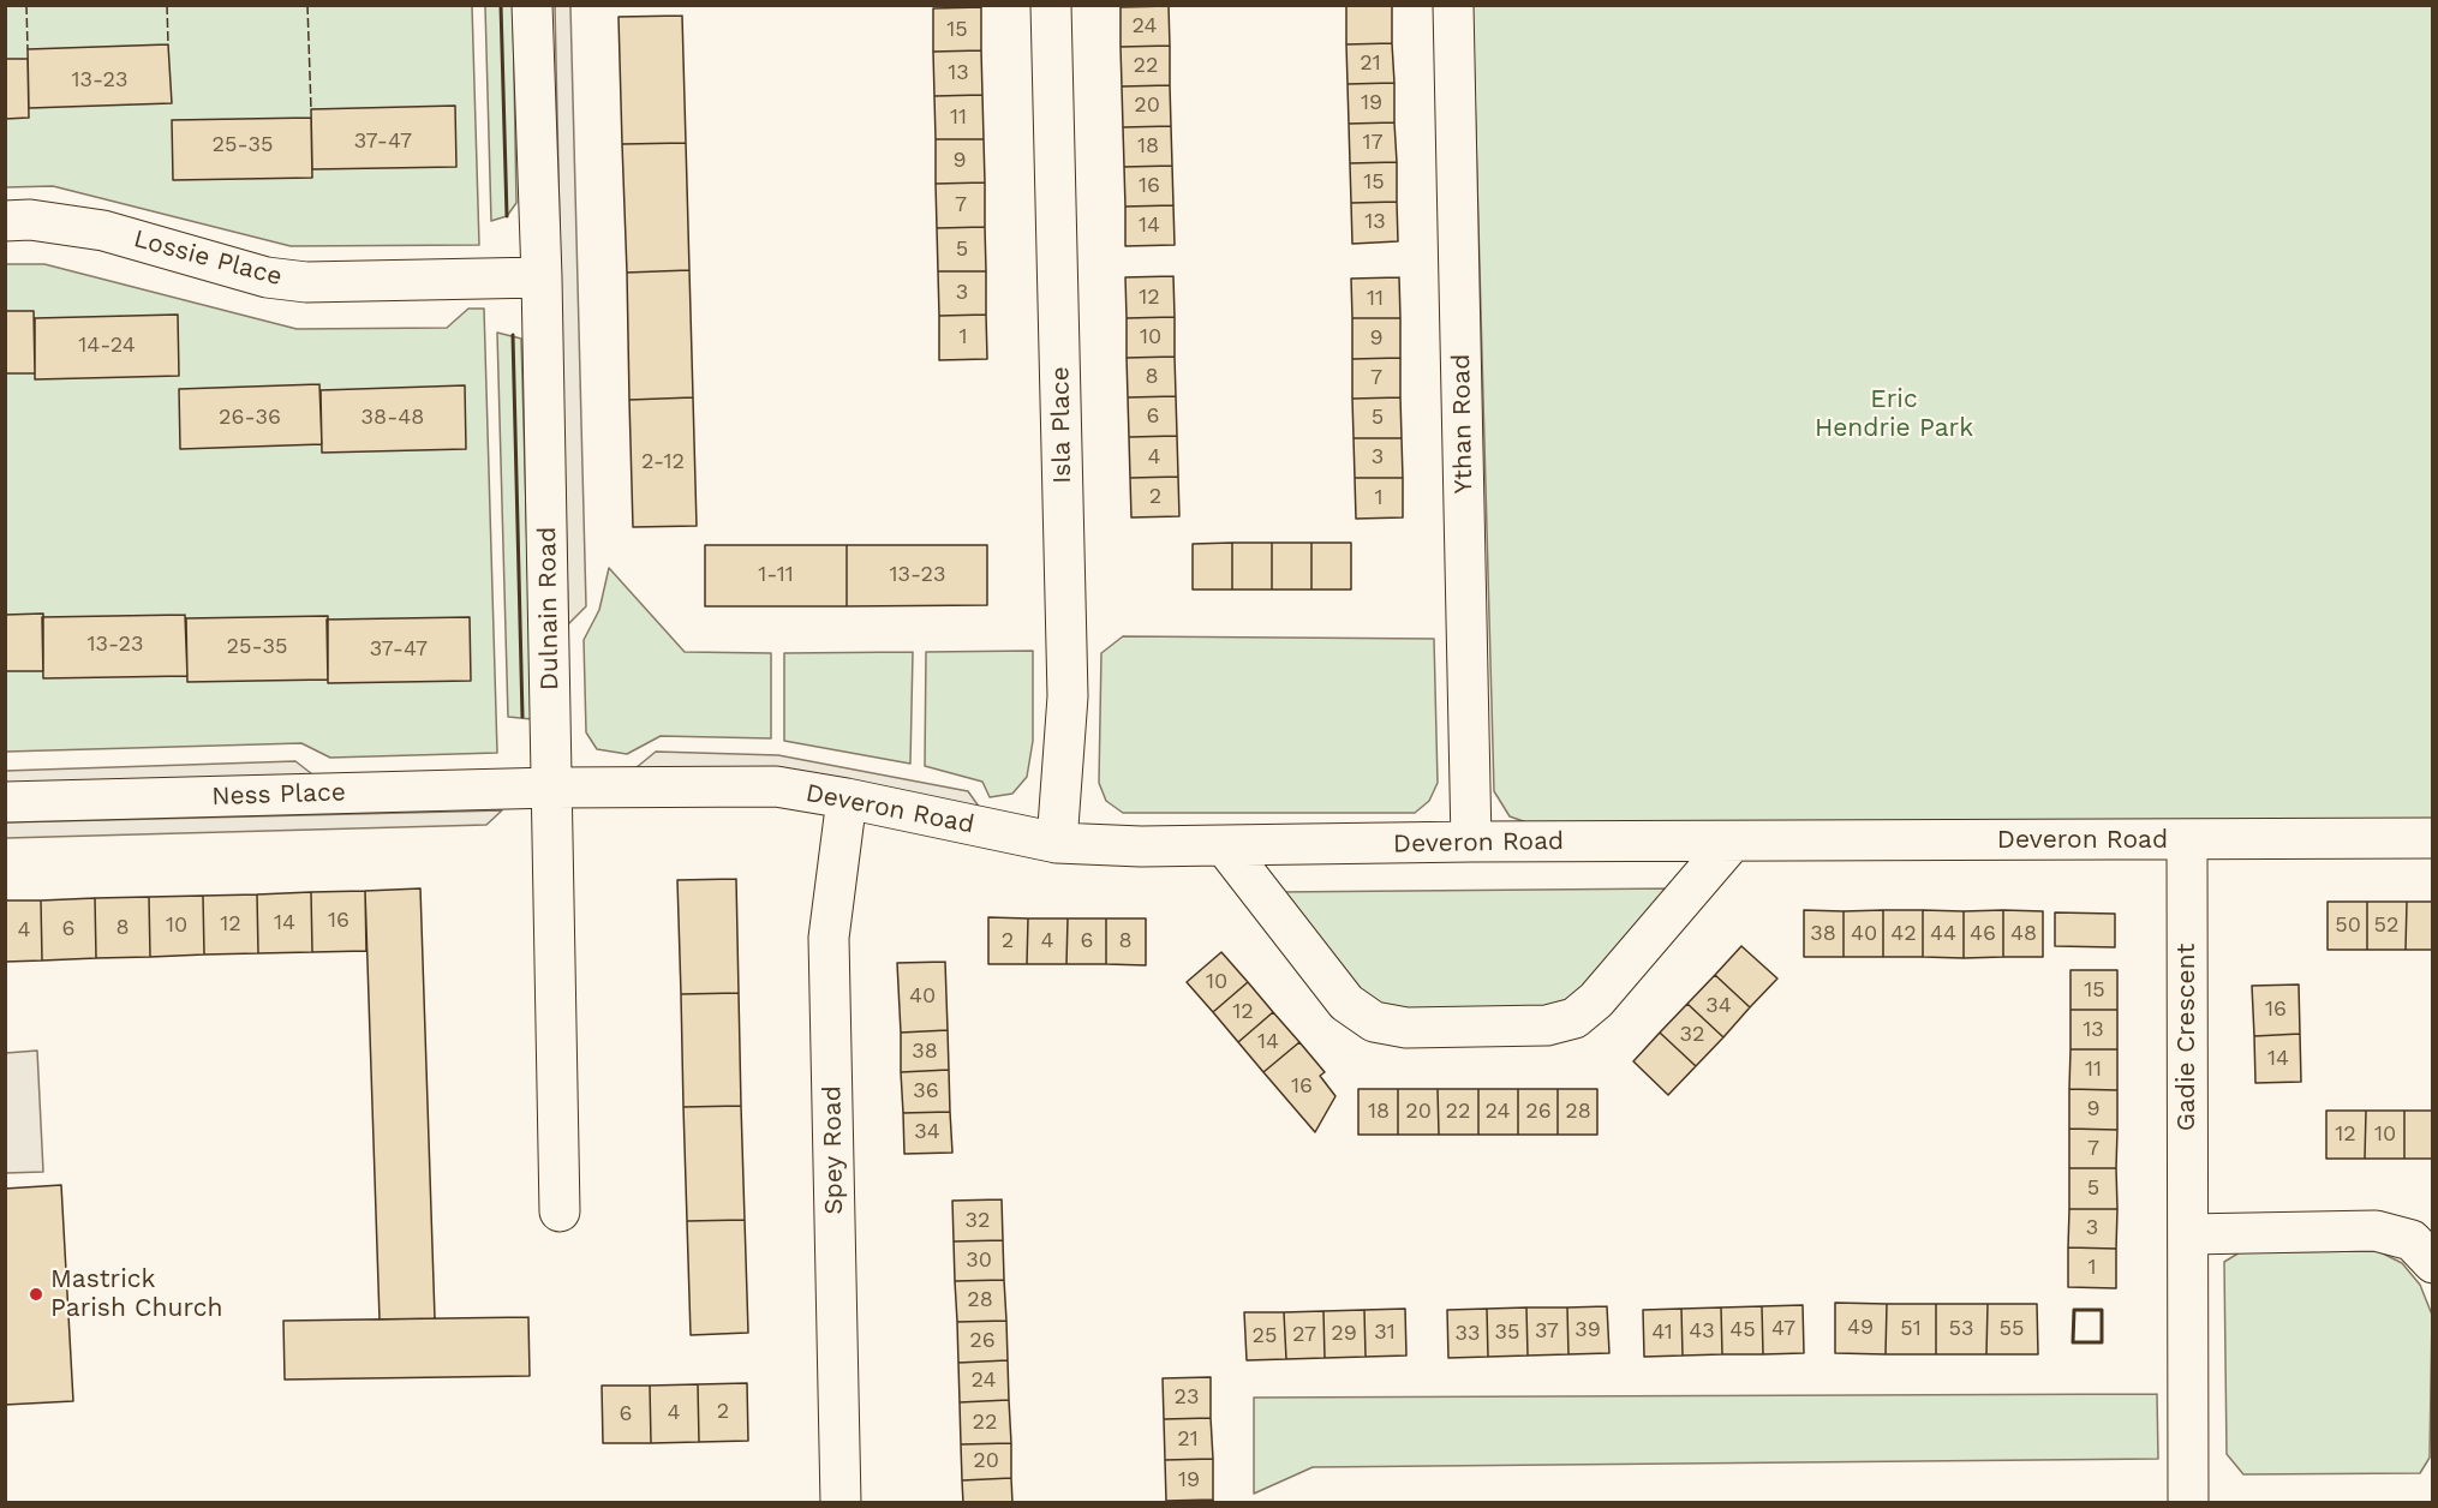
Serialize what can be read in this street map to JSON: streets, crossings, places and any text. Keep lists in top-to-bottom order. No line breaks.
{"streets":{"street":["Lossie Place","Ythan Road","Isla Place","Dulnain Road","Ness Place","Deveron Road","Gadie Crescent","Spey Road"]},"crossings":[["Lossie Place","Dulnain Road"],["Ythan Road","Deveron Road"],["Isla Place","Deveron Road"],["Dulnain Road","Ness Place"],["Dulnain Road","Deveron Road"],["Ness Place","Deveron Road"],["Deveron Road","Gadie Crescent"],["Deveron Road","Spey Road"]],"parks":["Eric Hendrie Park"],"places":["Mastrick Parish Church"],"house_numbers":["24","15","21","22","13","13-23","19","20","11","37-47","17","25-35","18","9","15","16","7","13","14","5","3","12","11","1","10","9","14-24","8","7","6","26-36","38-48","5","4","3","2-12","2","1","1-11","13-23","13-23","25-35","37-47","16","14","12","10","50","52","8","6","4","38","40","42","44","46","48","2","4","6","8","10","15","40","34","16","12","13","32","14","38","14","11","16","36","9","18","20","22","24","26","28","34","12","10","7","5","32","3","30","1","28","49","47","51","53","55","39","45","37","43","31","35","41","29","33","27","25","26","24","23","2","4","6","22","21","20","19"]}
